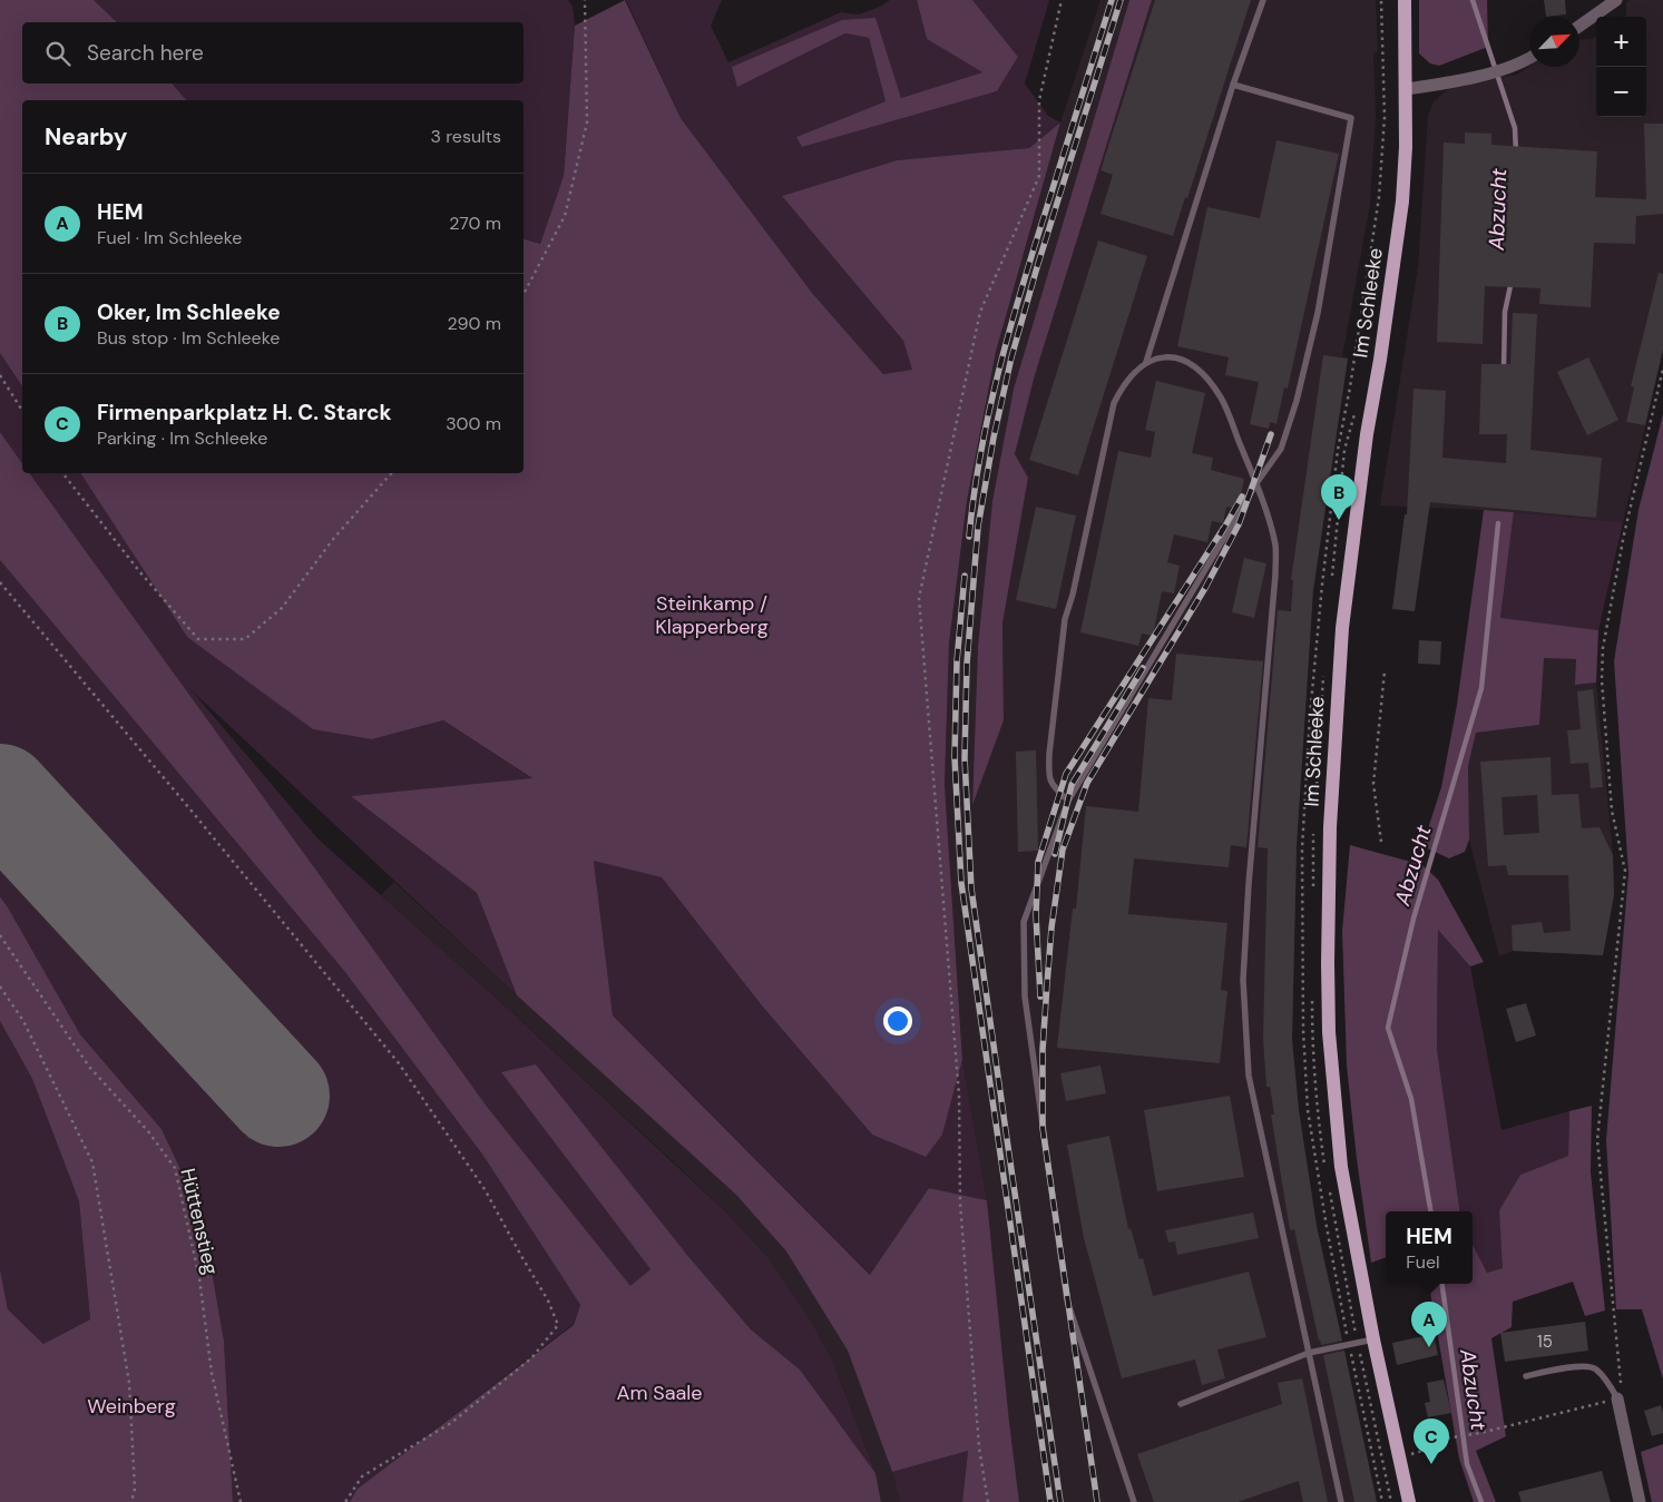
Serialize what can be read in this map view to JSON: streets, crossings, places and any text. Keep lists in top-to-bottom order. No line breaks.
{"streets":{"main road":["Im Schleeke"],"path":["Hüttenstieg"]},"water":["Abzucht"],"parks":["Steinkamp / Klapperberg","Am Saale","Weinberg"],"house_numbers":["15"],"north":"top right","page":{"map_buttons":["+","−"],"search":"Search here","heading":["Nearby","3 results"],"list":[{"mark":"A","name":"HEM","note":"Fuel · Im Schleeke","value":"270 m"},{"mark":"B","name":"Oker, Im Schleeke","note":"Bus stop · Im Schleeke","value":"290 m"},{"mark":"C","name":"Firmenparkplatz H. C. Starck","note":"Parking · Im Schleeke","value":"300 m"}],"pins":["B","A","C"],"popup":["HEM","Fuel"]}}
